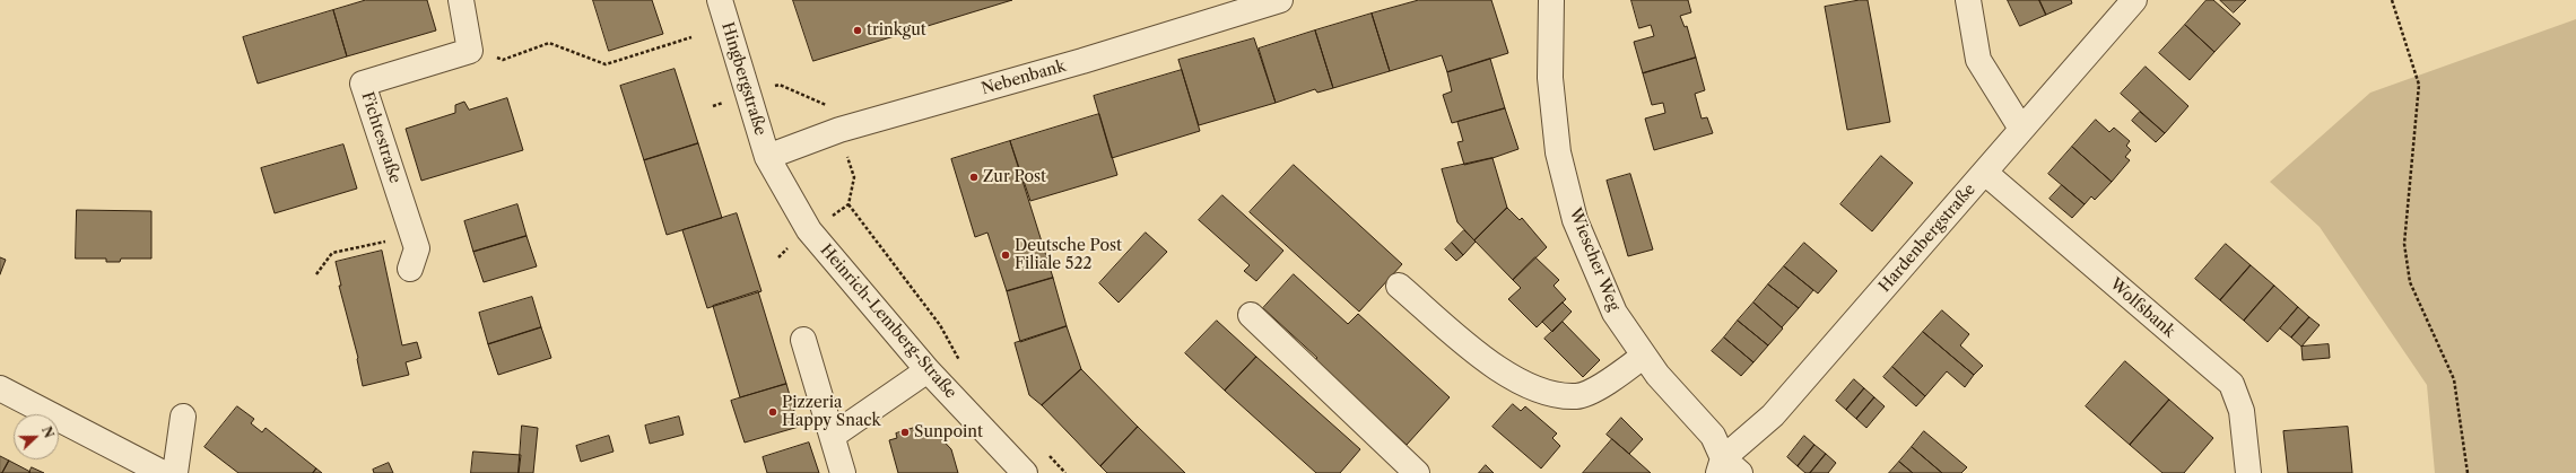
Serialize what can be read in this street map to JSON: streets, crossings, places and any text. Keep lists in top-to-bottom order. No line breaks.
{"streets":{"street":["Nebenbank","Hingbergstraße","Fichtestraße","Hardenbergstraße","Wiescher Weg","Wolfsbank","Heinrich-Lemberg-Straße"]},"crossings":[["Nebenbank","Hingbergstraße"],["Nebenbank","Heinrich-Lemberg-Straße"],["Hingbergstraße","Heinrich-Lemberg-Straße"],["Hardenbergstraße","Wiescher Weg"],["Hardenbergstraße","Wolfsbank"]],"places":["trinkgut","Zur Post","Deutsche Post Filiale 522","Pizzeria Happy Snack","Sunpoint"],"north":"right"}
